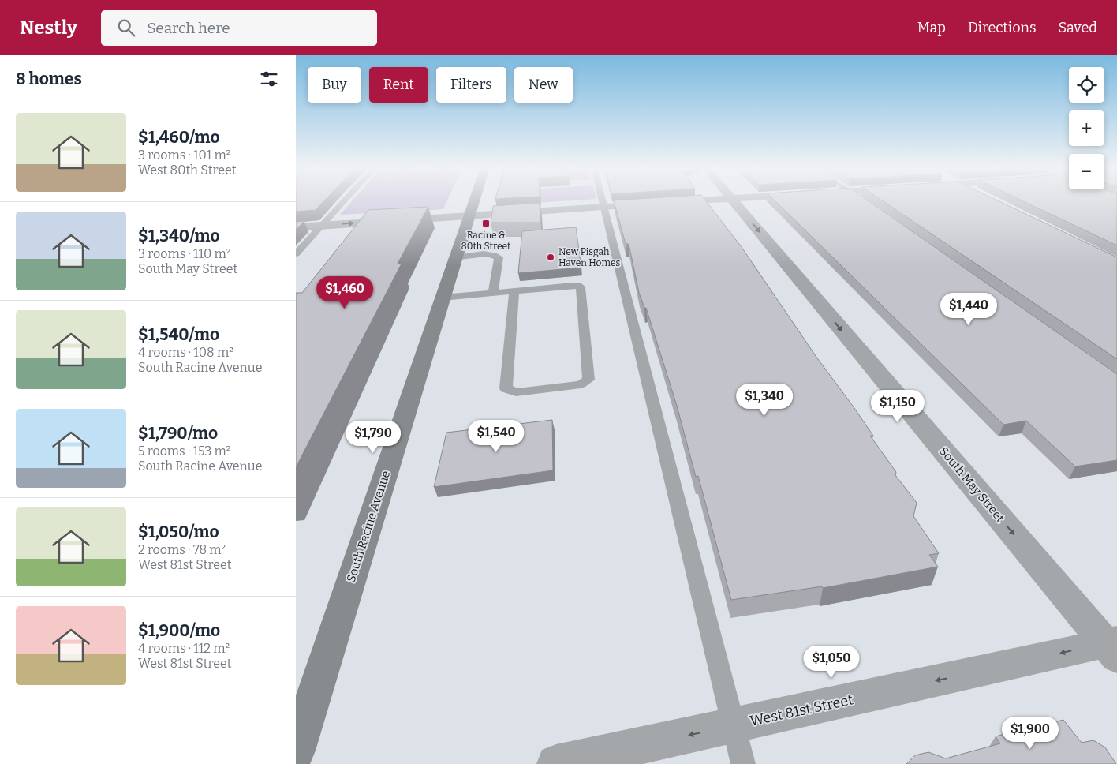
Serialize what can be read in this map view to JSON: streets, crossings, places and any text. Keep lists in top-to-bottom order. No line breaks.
{"streets":{"street":["South May Street","South Racine Avenue","West 81st Street"]},"crossings":[["South May Street","West 81st Street"]],"one_way":["South May Street","West 81st Street"],"places":{"transit":["Racine & 80th Street"],"other":["New Pisgah Haven Homes"]},"page":{"header":"Nestly","search":"Search here","nav":["Map","Directions","Saved"],"heading":"8 homes","map_buttons":["+","−"],"chip":["Buy","Rent","Filters","New"],"list":[{"name":"$1,460/mo","note":"3 rooms · 101 m² · West 80th Street"},{"name":"$1,340/mo","note":"3 rooms · 110 m² · South May Street"},{"name":"$1,540/mo","note":"4 rooms · 108 m² · South Racine Avenue"},{"name":"$1,790/mo","note":"5 rooms · 153 m² · South Racine Avenue"},{"name":"$1,050/mo","note":"2 rooms · 78 m² · West 81st Street"},{"name":"$1,900/mo","note":"4 rooms · 112 m² · West 81st Street"}],"price":["$1,460","$1,440","$1,340","$1,150","$1,540","$1,790","$1,050","$1,900"]}}
